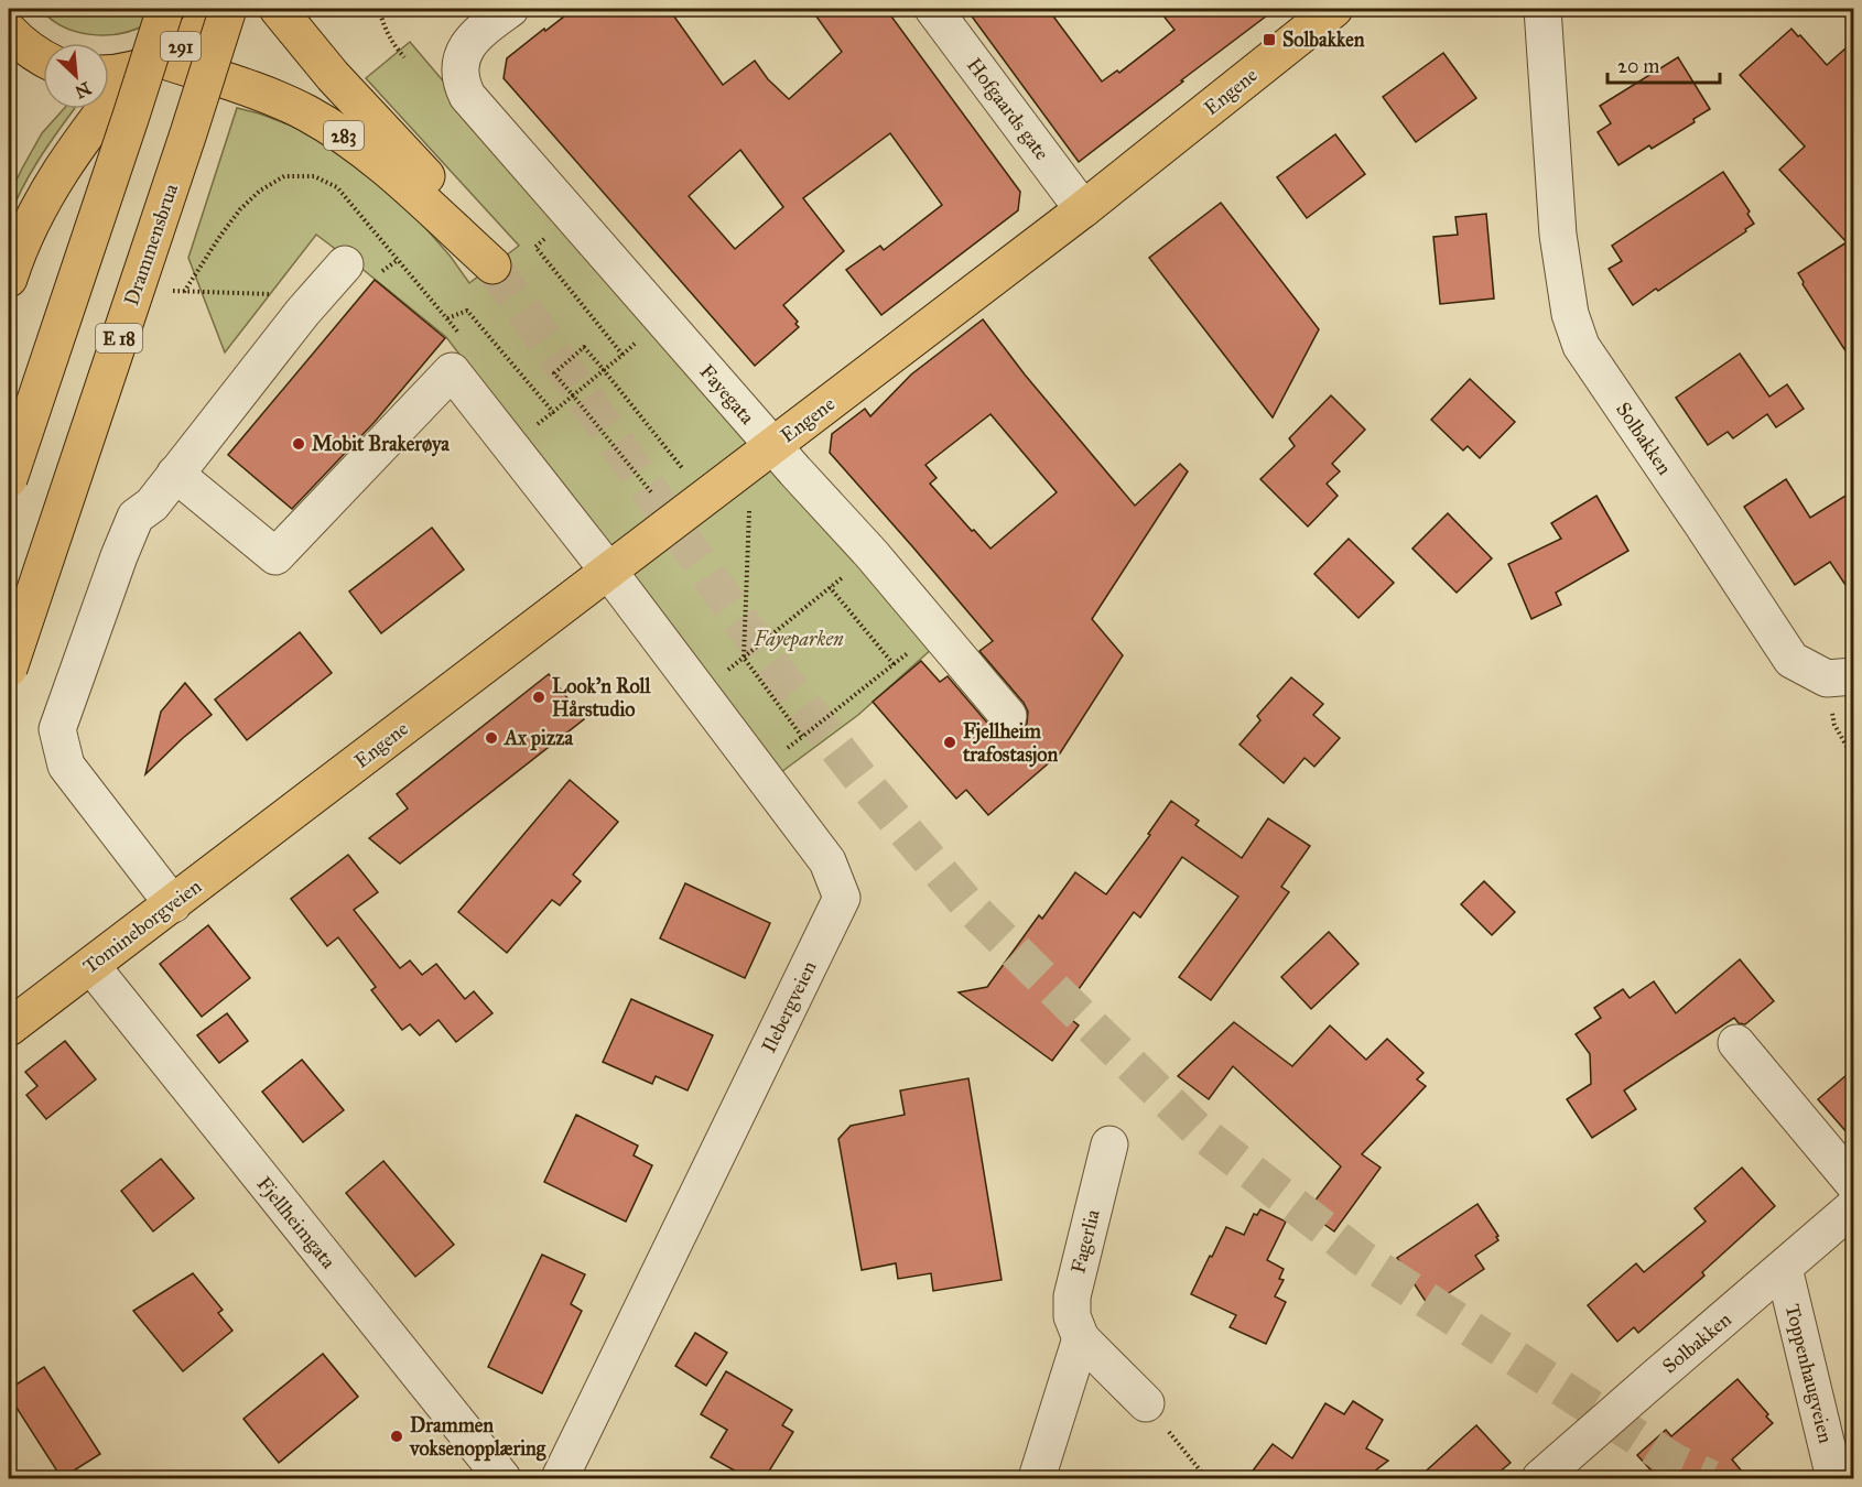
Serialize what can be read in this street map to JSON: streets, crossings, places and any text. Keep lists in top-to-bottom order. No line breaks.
{"streets":{"main road":["291","Engene","283","Drammensbrua","E 18","Tomineborgveien"],"street":["Hofgaards gate","Fayegata","Solbakken","Ilebergveien","Fjellheimgata","Fagerlia","Toppenhaugveien"]},"crossings":[["291","283"],["Engene","Hofgaards gate"],["Engene","Fayegata"],["Engene","Tomineborgveien"],["Engene","Ilebergveien"],["Solbakken","Toppenhaugveien"],["Tomineborgveien","Fjellheimgata"]],"parks":["Fayeparken"],"places":{"transit":["Solbakken"],"other":["Mobit Brakerøya","Look'n Roll Hårstudio","Ax pizza","Fjellheim trafostasjon","Drammen voksenopplæring"]},"scale_bar":"20 m","north":"bottom right"}
